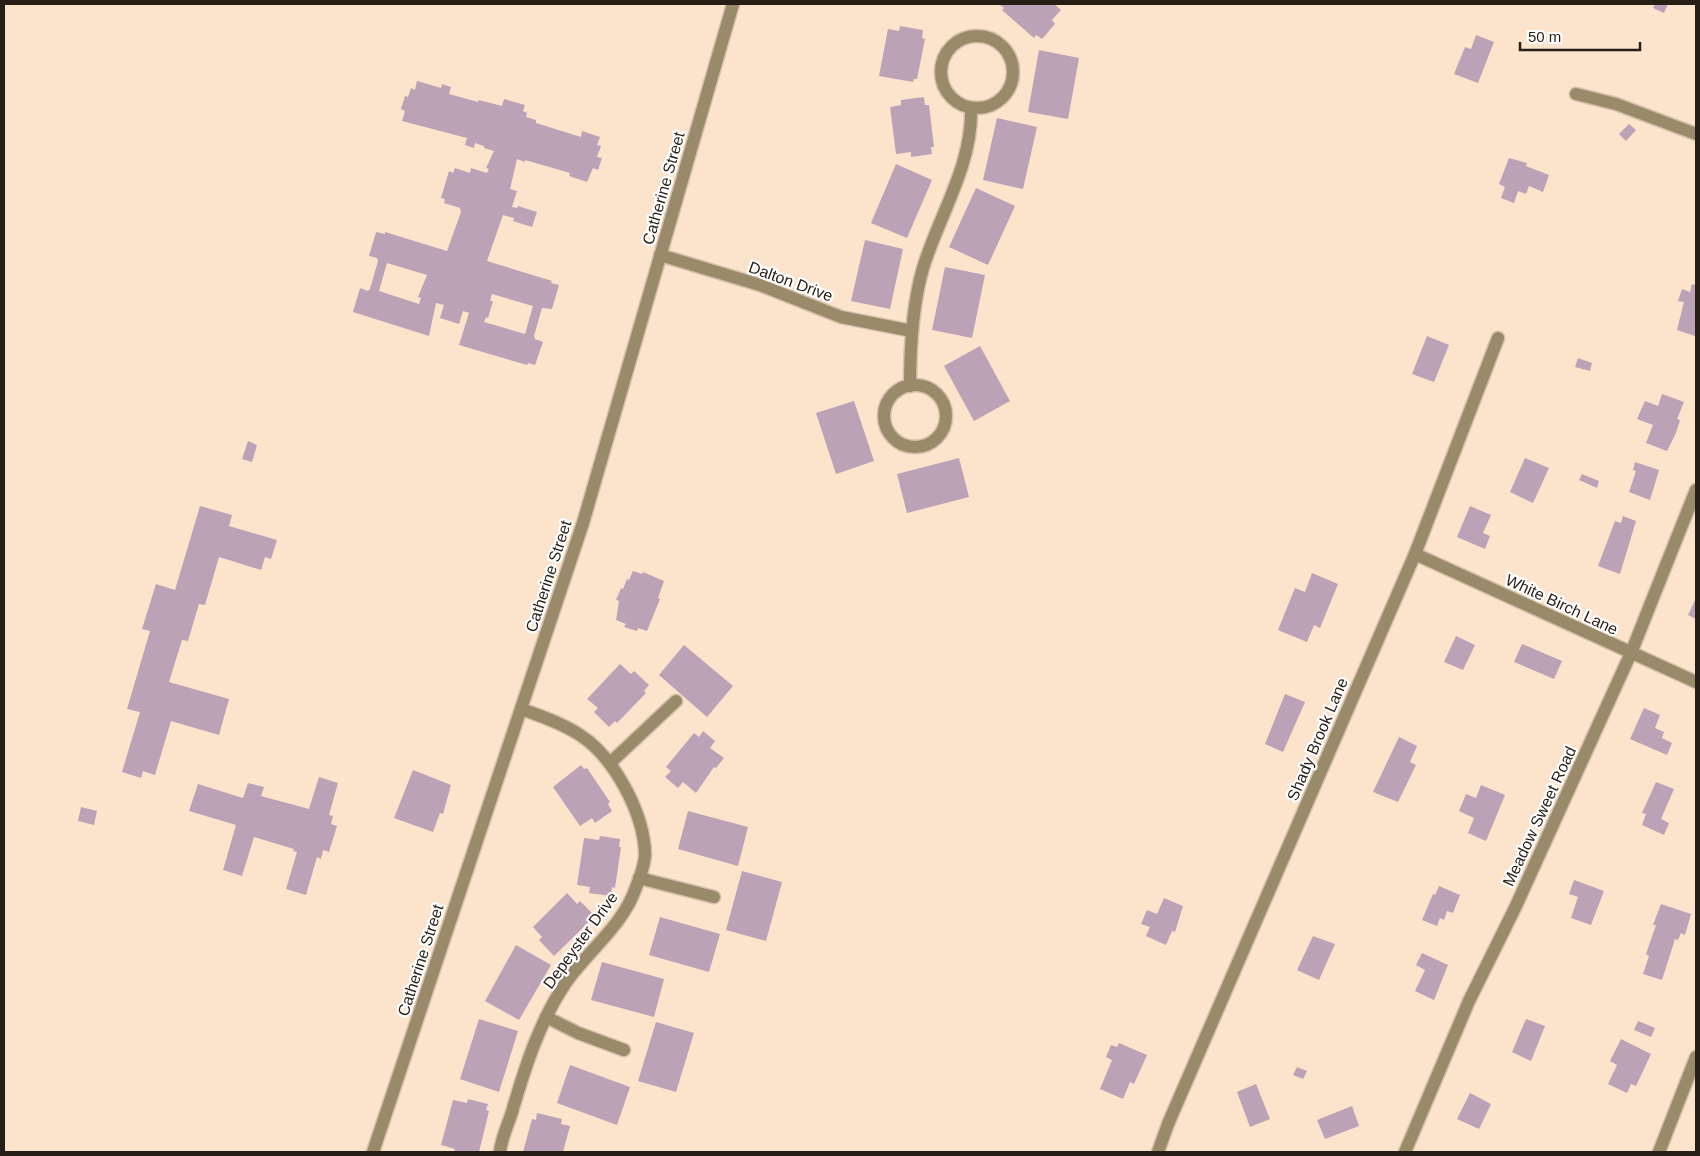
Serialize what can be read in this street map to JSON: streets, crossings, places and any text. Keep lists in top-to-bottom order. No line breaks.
{"streets":{"street":["Catherine Street","Dalton Drive","White Birch Lane","Shady Brook Lane","Meadow Sweet Road","Depeyster Drive"]},"crossings":[["Catherine Street","Dalton Drive"],["Catherine Street","Depeyster Drive"],["White Birch Lane","Shady Brook Lane"],["White Birch Lane","Meadow Sweet Road"]],"scale_bar":"50 m"}
